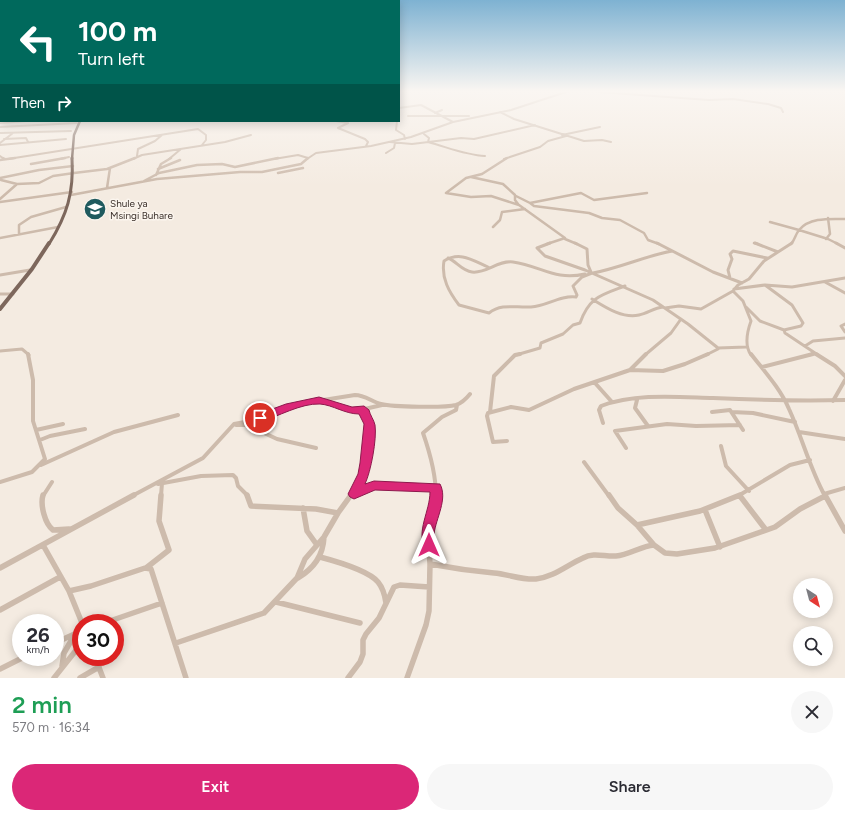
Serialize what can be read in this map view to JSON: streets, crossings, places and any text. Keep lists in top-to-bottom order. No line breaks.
{"places":{"school or university":["Shule ya Msingi Buhare"]},"north":"bottom right","page":{"turn":["100 m","Turn left"],"then":"Then","speed":"26 km/h","limit":"30","heading":["2 min","570 m · 16:34"],"buttons":["Exit","Share"]}}
